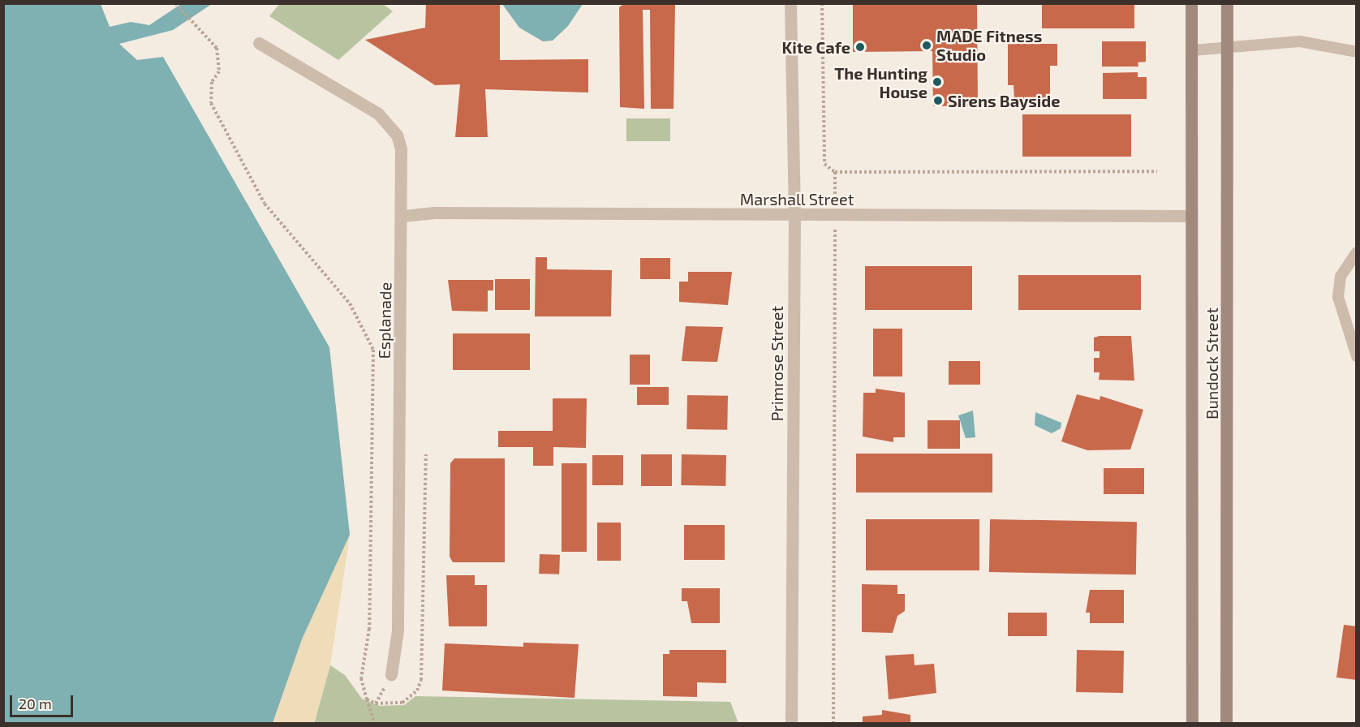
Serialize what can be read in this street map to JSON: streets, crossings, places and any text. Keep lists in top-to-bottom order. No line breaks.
{"streets":{"main road":["Bundock Street"],"street":["Marshall Street","Esplanade","Primrose Street"]},"crossings":[["Marshall Street","Esplanade"],["Marshall Street","Primrose Street"],["Marshall Street","Bundock Street"]],"places":["MADE Fitness Studio","Kite Cafe","The Hunting House","Sirens Bayside"],"scale_bar":"20 m"}
